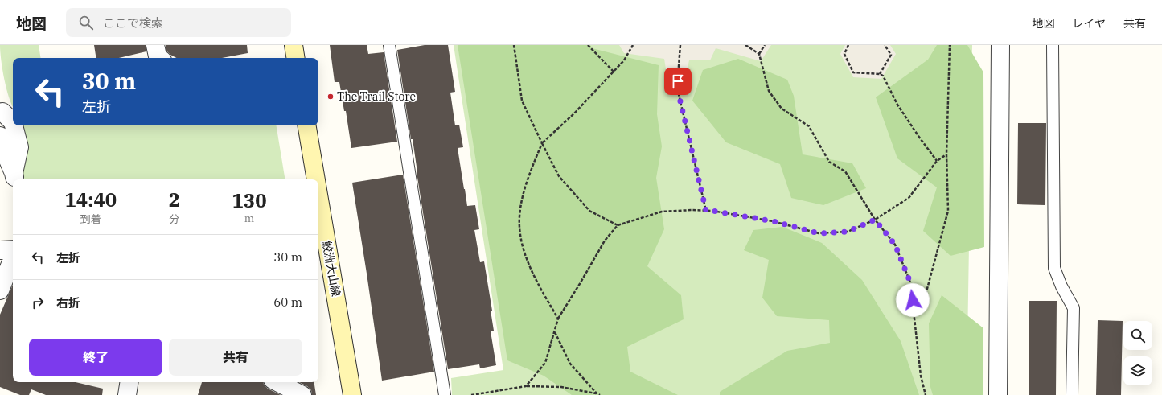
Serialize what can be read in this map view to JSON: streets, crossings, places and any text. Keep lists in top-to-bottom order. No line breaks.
{"streets":{"main road":["鮫洲大山線"]},"places":["The Trail Store"],"page":{"header":"地図","search":"ここで検索","nav":["地図","レイヤ","共有"],"turn":["30 m","左折"],"eta":["14:40","到着","2","分","130","m"],"list":[{"name":"左折","value":"30 m"},{"name":"右折","value":"60 m"}],"buttons":["終了","共有"]}}
